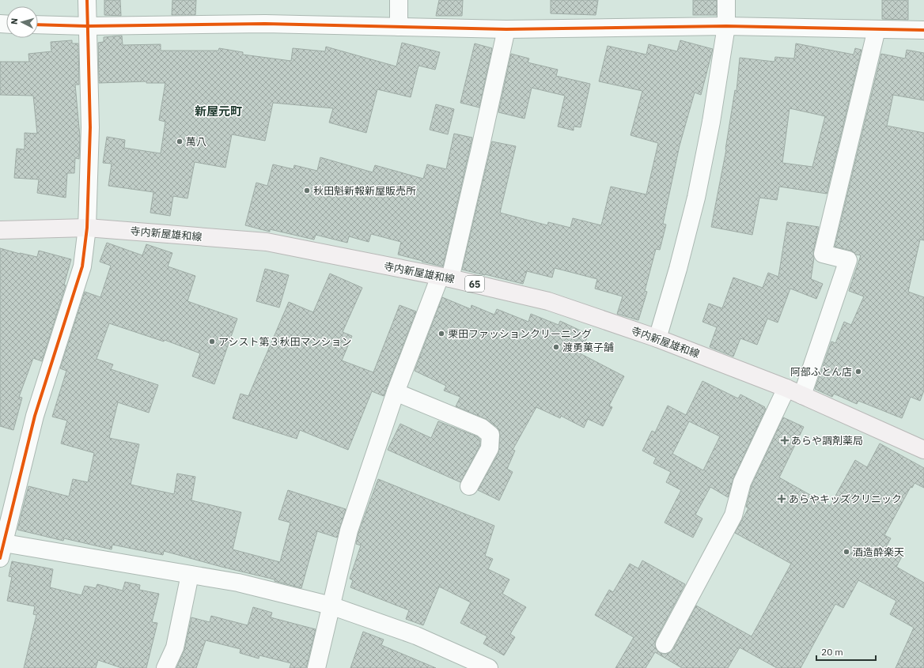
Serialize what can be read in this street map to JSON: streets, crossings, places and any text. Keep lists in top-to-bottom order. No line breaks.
{"streets":{"main road":["寺内新屋雄和線","65"]},"districts":["新屋元町"],"places":{"other":["萬八","秋田魁新報新屋販売所","栗田ファッションクリーニング","アシスト第３秋田マンション","渡勇菓子舗","阿部ふとん店","酒造酔楽天"],"health":["あらや調剤薬局","あらやキッズクリニック"]},"scale_bar":"20 m","north":"left"}
